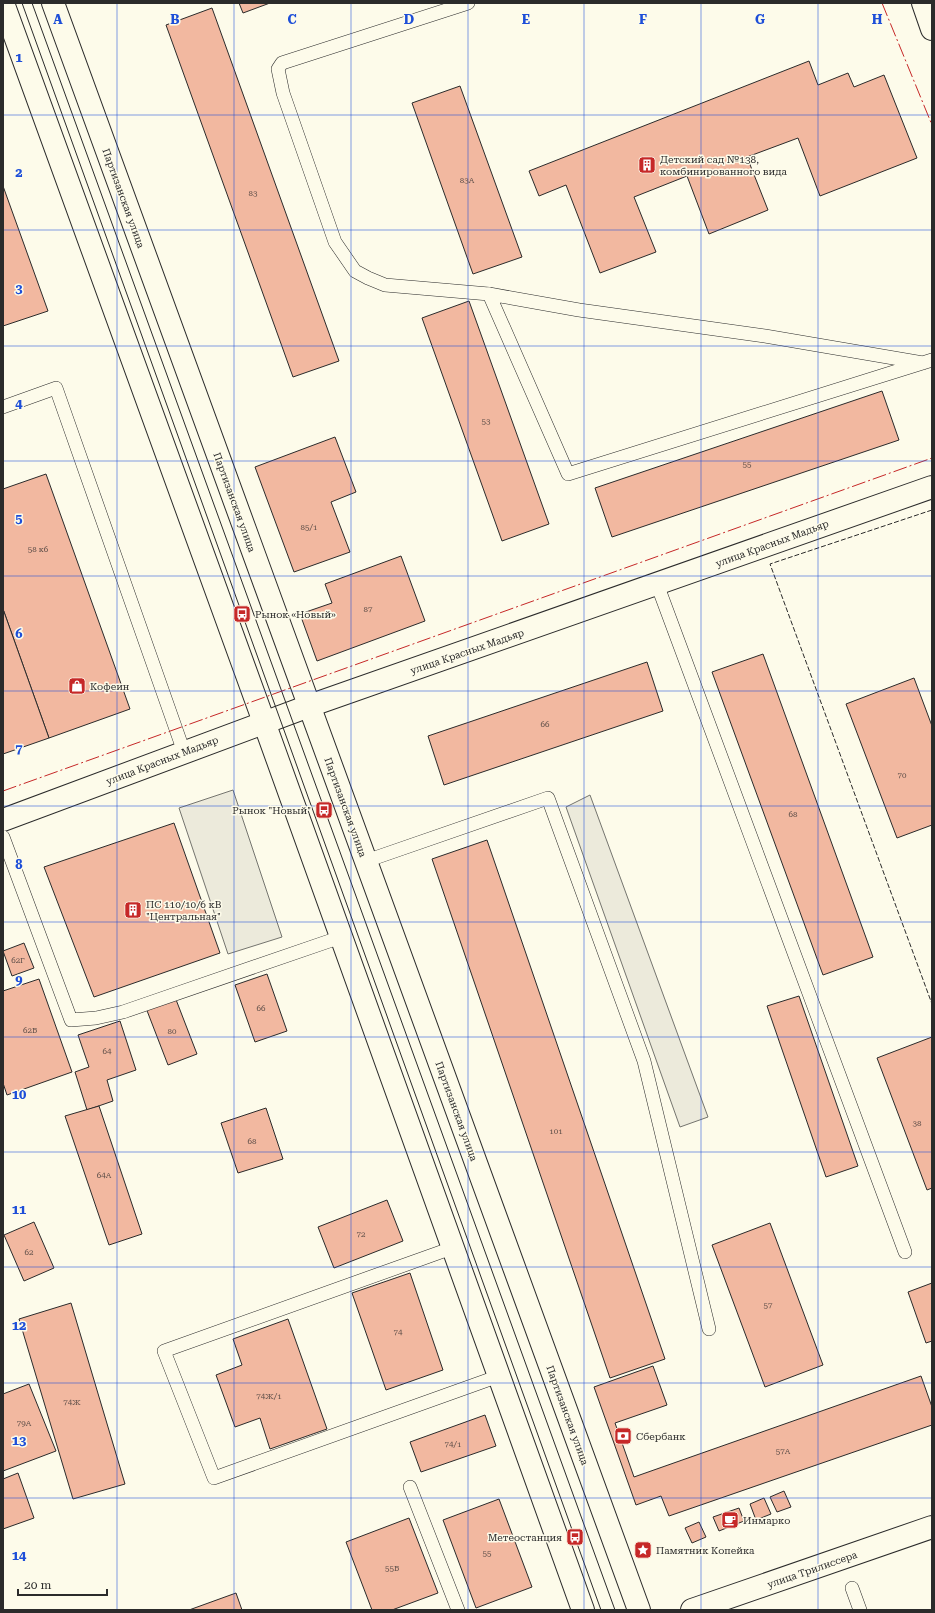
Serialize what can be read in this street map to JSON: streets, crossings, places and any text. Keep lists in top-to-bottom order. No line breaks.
{"streets":{"street":["Партизанская улица","улица Красных Мадьяр","улица Трилиссера"]},"crossings":[["Партизанская улица","улица Красных Мадьяр"]],"places":{"building":["Детский сад №138, комбинированного вида","ПС 110/10/6 кВ \"Центральная\""],"bus stop":["Рынок «Новый»","Рынок \"Новый\"","Метеостанция"],"shop":["Кофеин"],"bank":["Сбербанк"],"cafe":["Инмарко"],"place":["Памятник Копейка"]},"house_numbers":["83А","83","53","55","85/1","58 к6","87","66","70","68","62Г","66","62Б","80","64","38","101","68","64А","72","62","57","74","74Ж/1","74Ж","79А","74/1","57А","55","55Б"],"scale_bar":"20 m","grid":{"columns":["A","B","C","D","E","F","G","H"],"rows":["1","2","3","4","5","6","7","8","9","10","11","12","13","14"]}}
